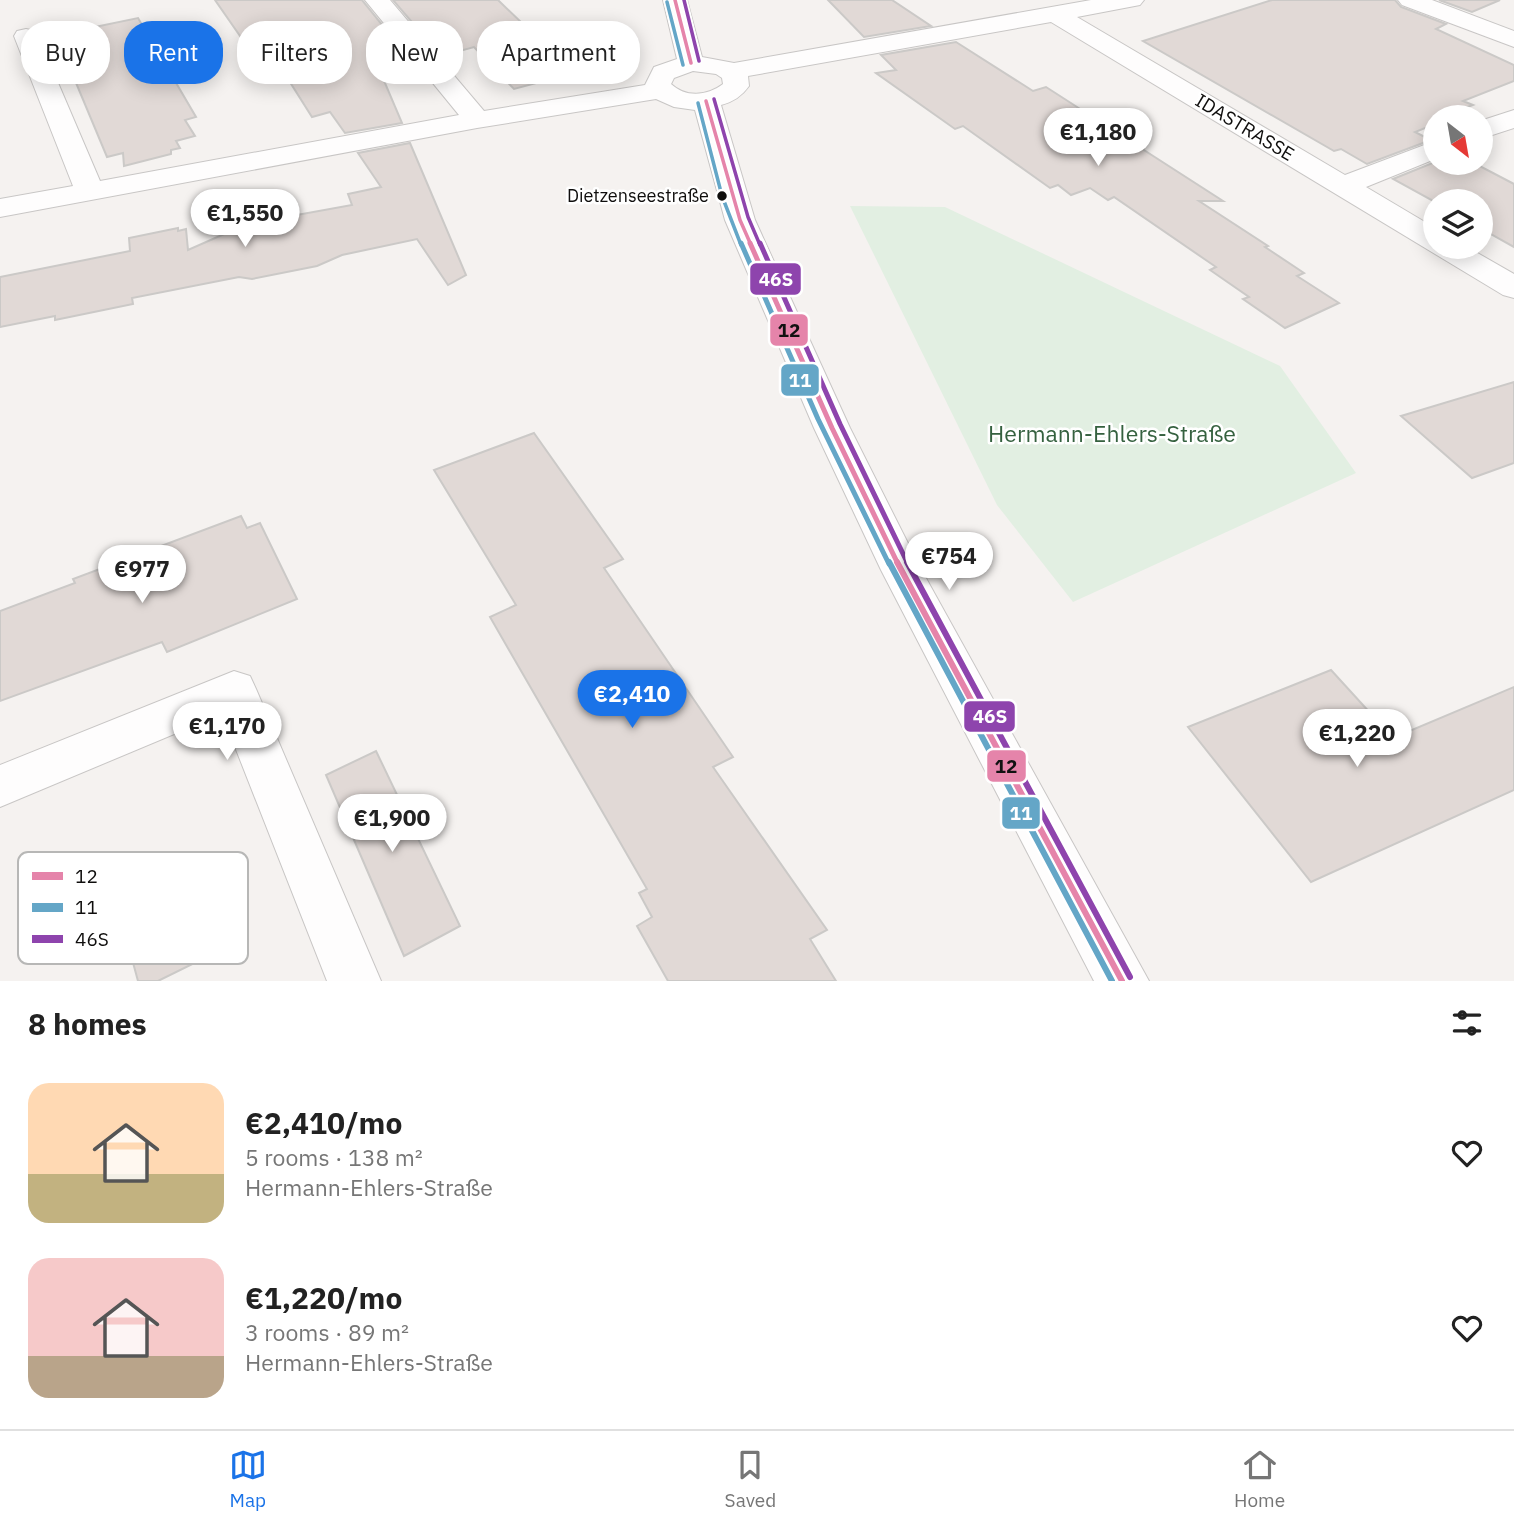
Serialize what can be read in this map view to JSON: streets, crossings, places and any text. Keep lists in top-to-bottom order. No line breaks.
{"streets":{"street":["IDASTRASSE"]},"parks":["Hermann-Ehlers-Straße"],"places":["Dietzenseestraße"],"lines":["transit line 12","transit line 46S","transit line 11"],"legend":["12","11","46S"],"north":"bottom right","page":{"chip":["Buy","Rent","Filters","New","Apartment"],"price":["€1,180","€1,550","€754","€977","€2,410","€1,170","€1,220","€1,900"],"heading":"8 homes","list":[{"name":"€2,410/mo","note":"5 rooms · 138 m² · Hermann-Ehlers-Straße"},{"name":"€1,220/mo","note":"3 rooms · 89 m² · Hermann-Ehlers-Straße"}],"tabs":["Map","Saved","Home"]}}
